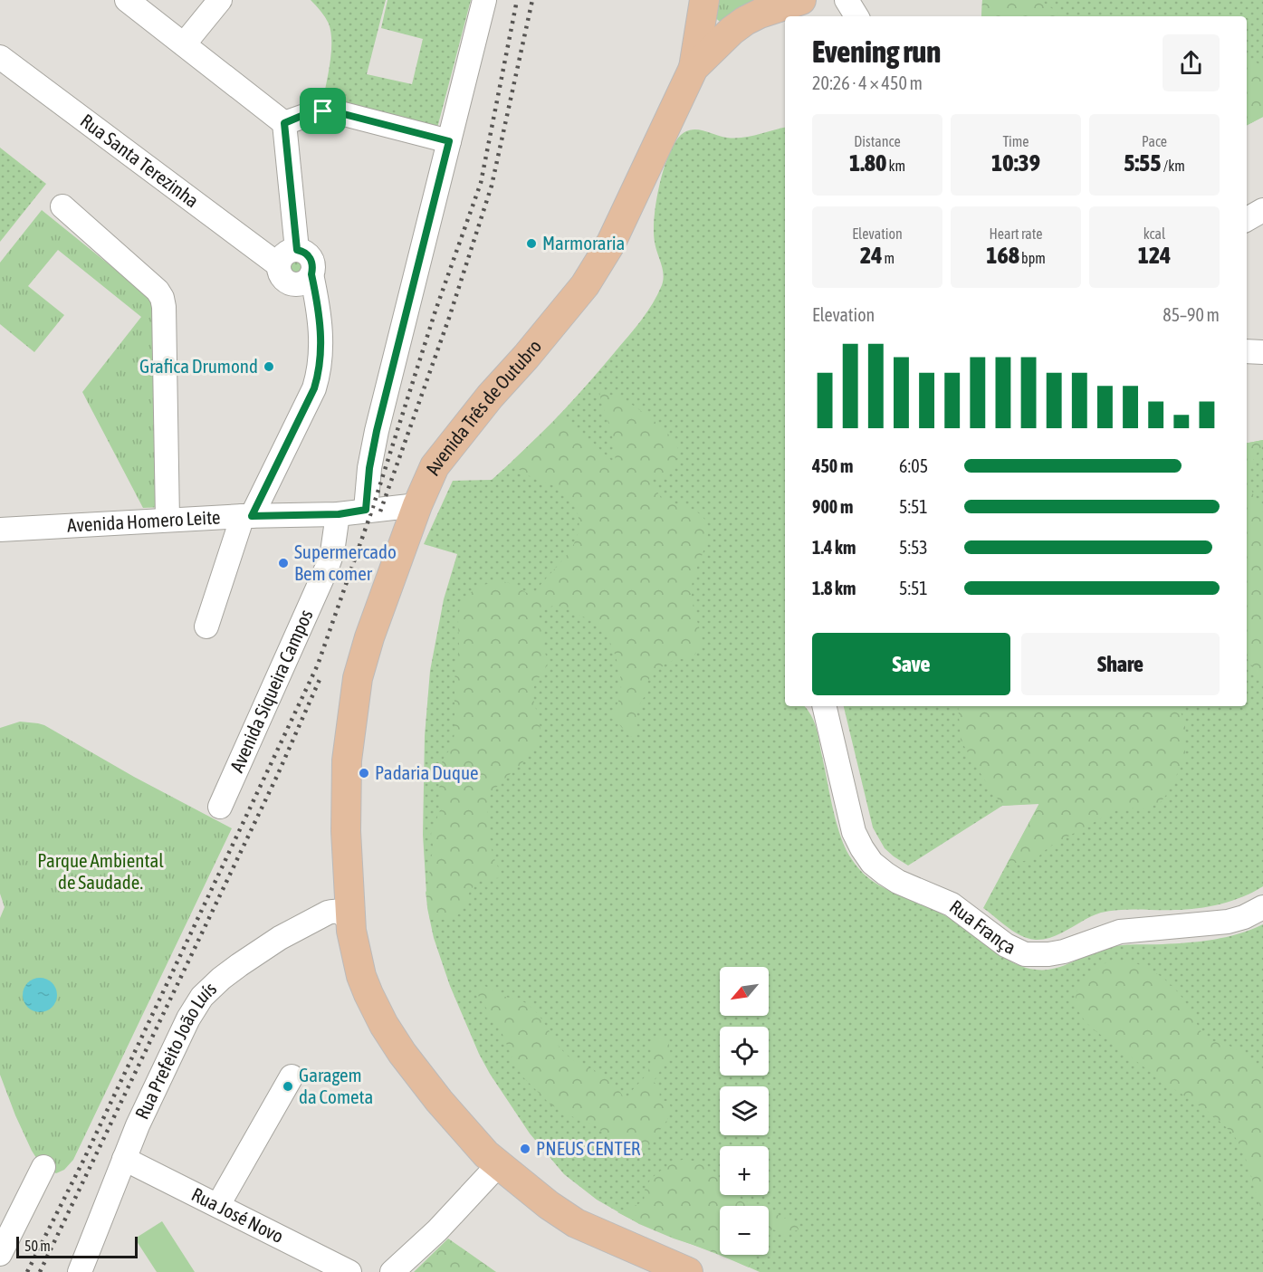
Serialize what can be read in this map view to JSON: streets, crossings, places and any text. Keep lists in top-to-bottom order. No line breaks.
{"streets":{"main road":["Avenida Três de Outubro"],"street":["Rua Santa Terezinha","Avenida Homero Leite","Avenida Siqueira Campos","Rua França","Rua Prefeito João Luís","Rua José Novo"]},"crossings":[["Avenida Três de Outubro","Avenida Homero Leite"],["Avenida Três de Outubro","Rua Prefeito João Luís"],["Avenida Homero Leite","Avenida Siqueira Campos"],["Rua Prefeito João Luís","Rua José Novo"]],"parks":["Parque Ambiental de Saudade."],"places":["Marmoraria","Grafica Drumond","Supermercado Bem comer","Padaria Duque","Garagem da Cometa","PNEUS CENTER"],"scale_bar":"50 m","north":"bottom left","page":{"heading":["Evening run","20:26 · 4 × 450 m"],"stats":[["Distance","1.80 km"],["Time","10:39"],["Pace","5:55 /km"],["Elevation","24 m"],["Heart rate","168 bpm"],["kcal","124"]],"chart":["Elevation","85–90 m"],"list":[{"name":"450 m","note":"6:05"},{"name":"900 m","note":"5:51"},{"name":"1.4 km","note":"5:53"},{"name":"1.8 km","note":"5:51"}],"buttons":["Save","Share"],"map_buttons":["+","−"],"scale":"50 m"}}
